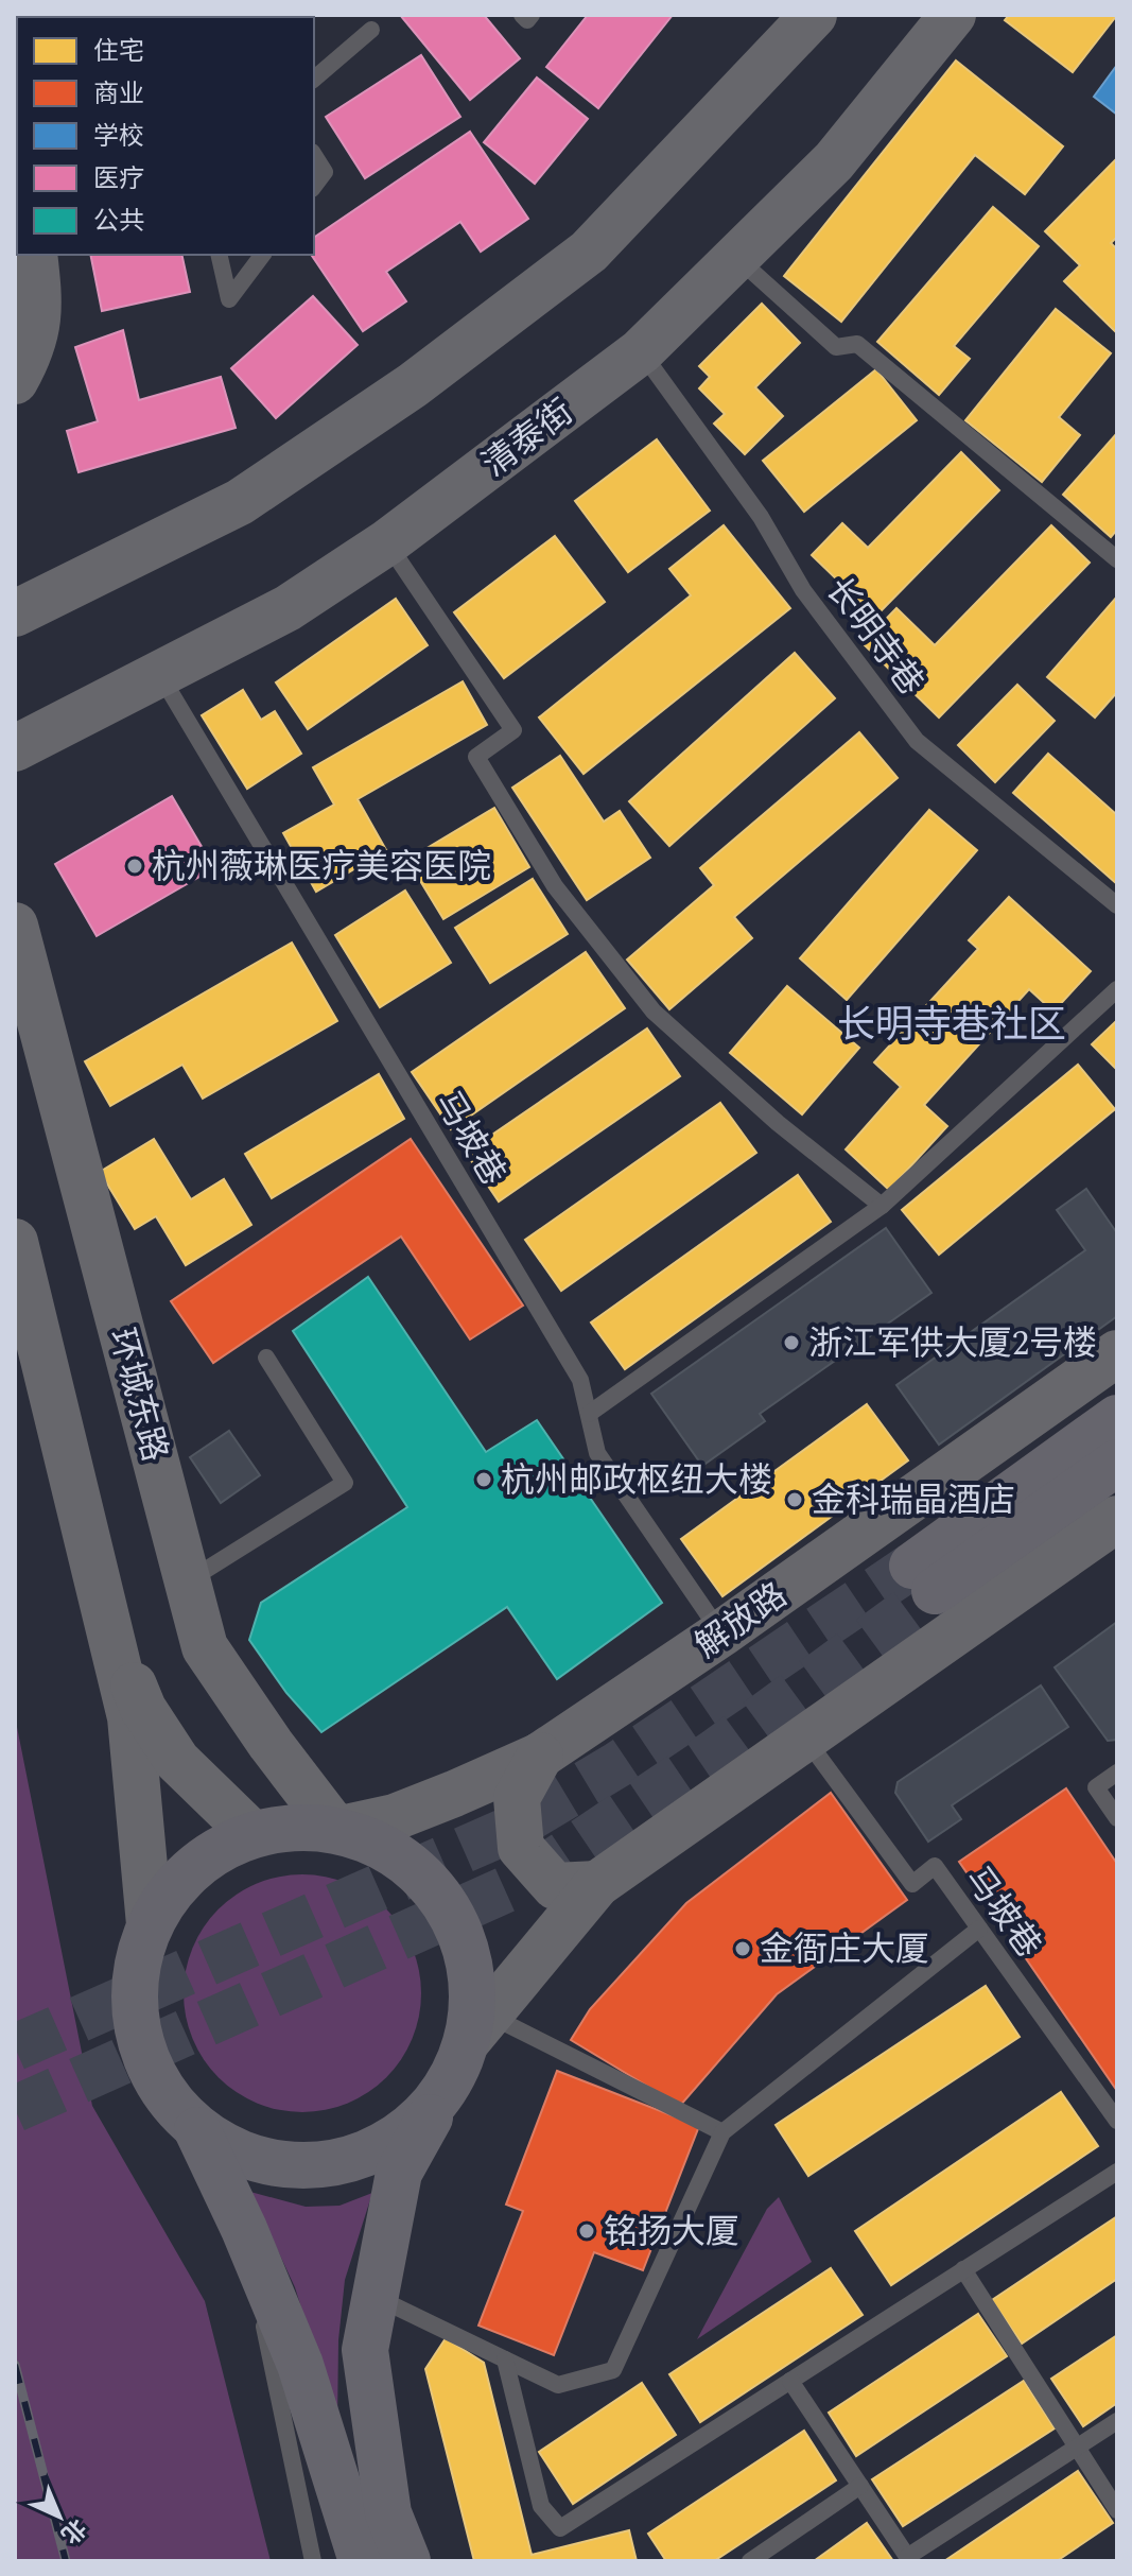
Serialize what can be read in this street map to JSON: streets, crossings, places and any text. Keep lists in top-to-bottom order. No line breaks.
{"streets":{"main road":["清泰街","环城东路","解放路"],"lane":["长明寺巷","马坡巷"]},"crossings":[["清泰街","长明寺巷"],["清泰街","马坡巷"],["马坡巷","解放路"],["环城东路","解放路"]],"districts":["长明寺巷社区"],"places":["杭州薇琳医疗美容医院","浙江军供大厦2号楼","杭州邮政枢纽大楼","金科瑞晶酒店","金衙庄大厦","铭扬大厦"],"legend":["住宅","商业","学校","医疗","公共"],"north":"bottom right"}
